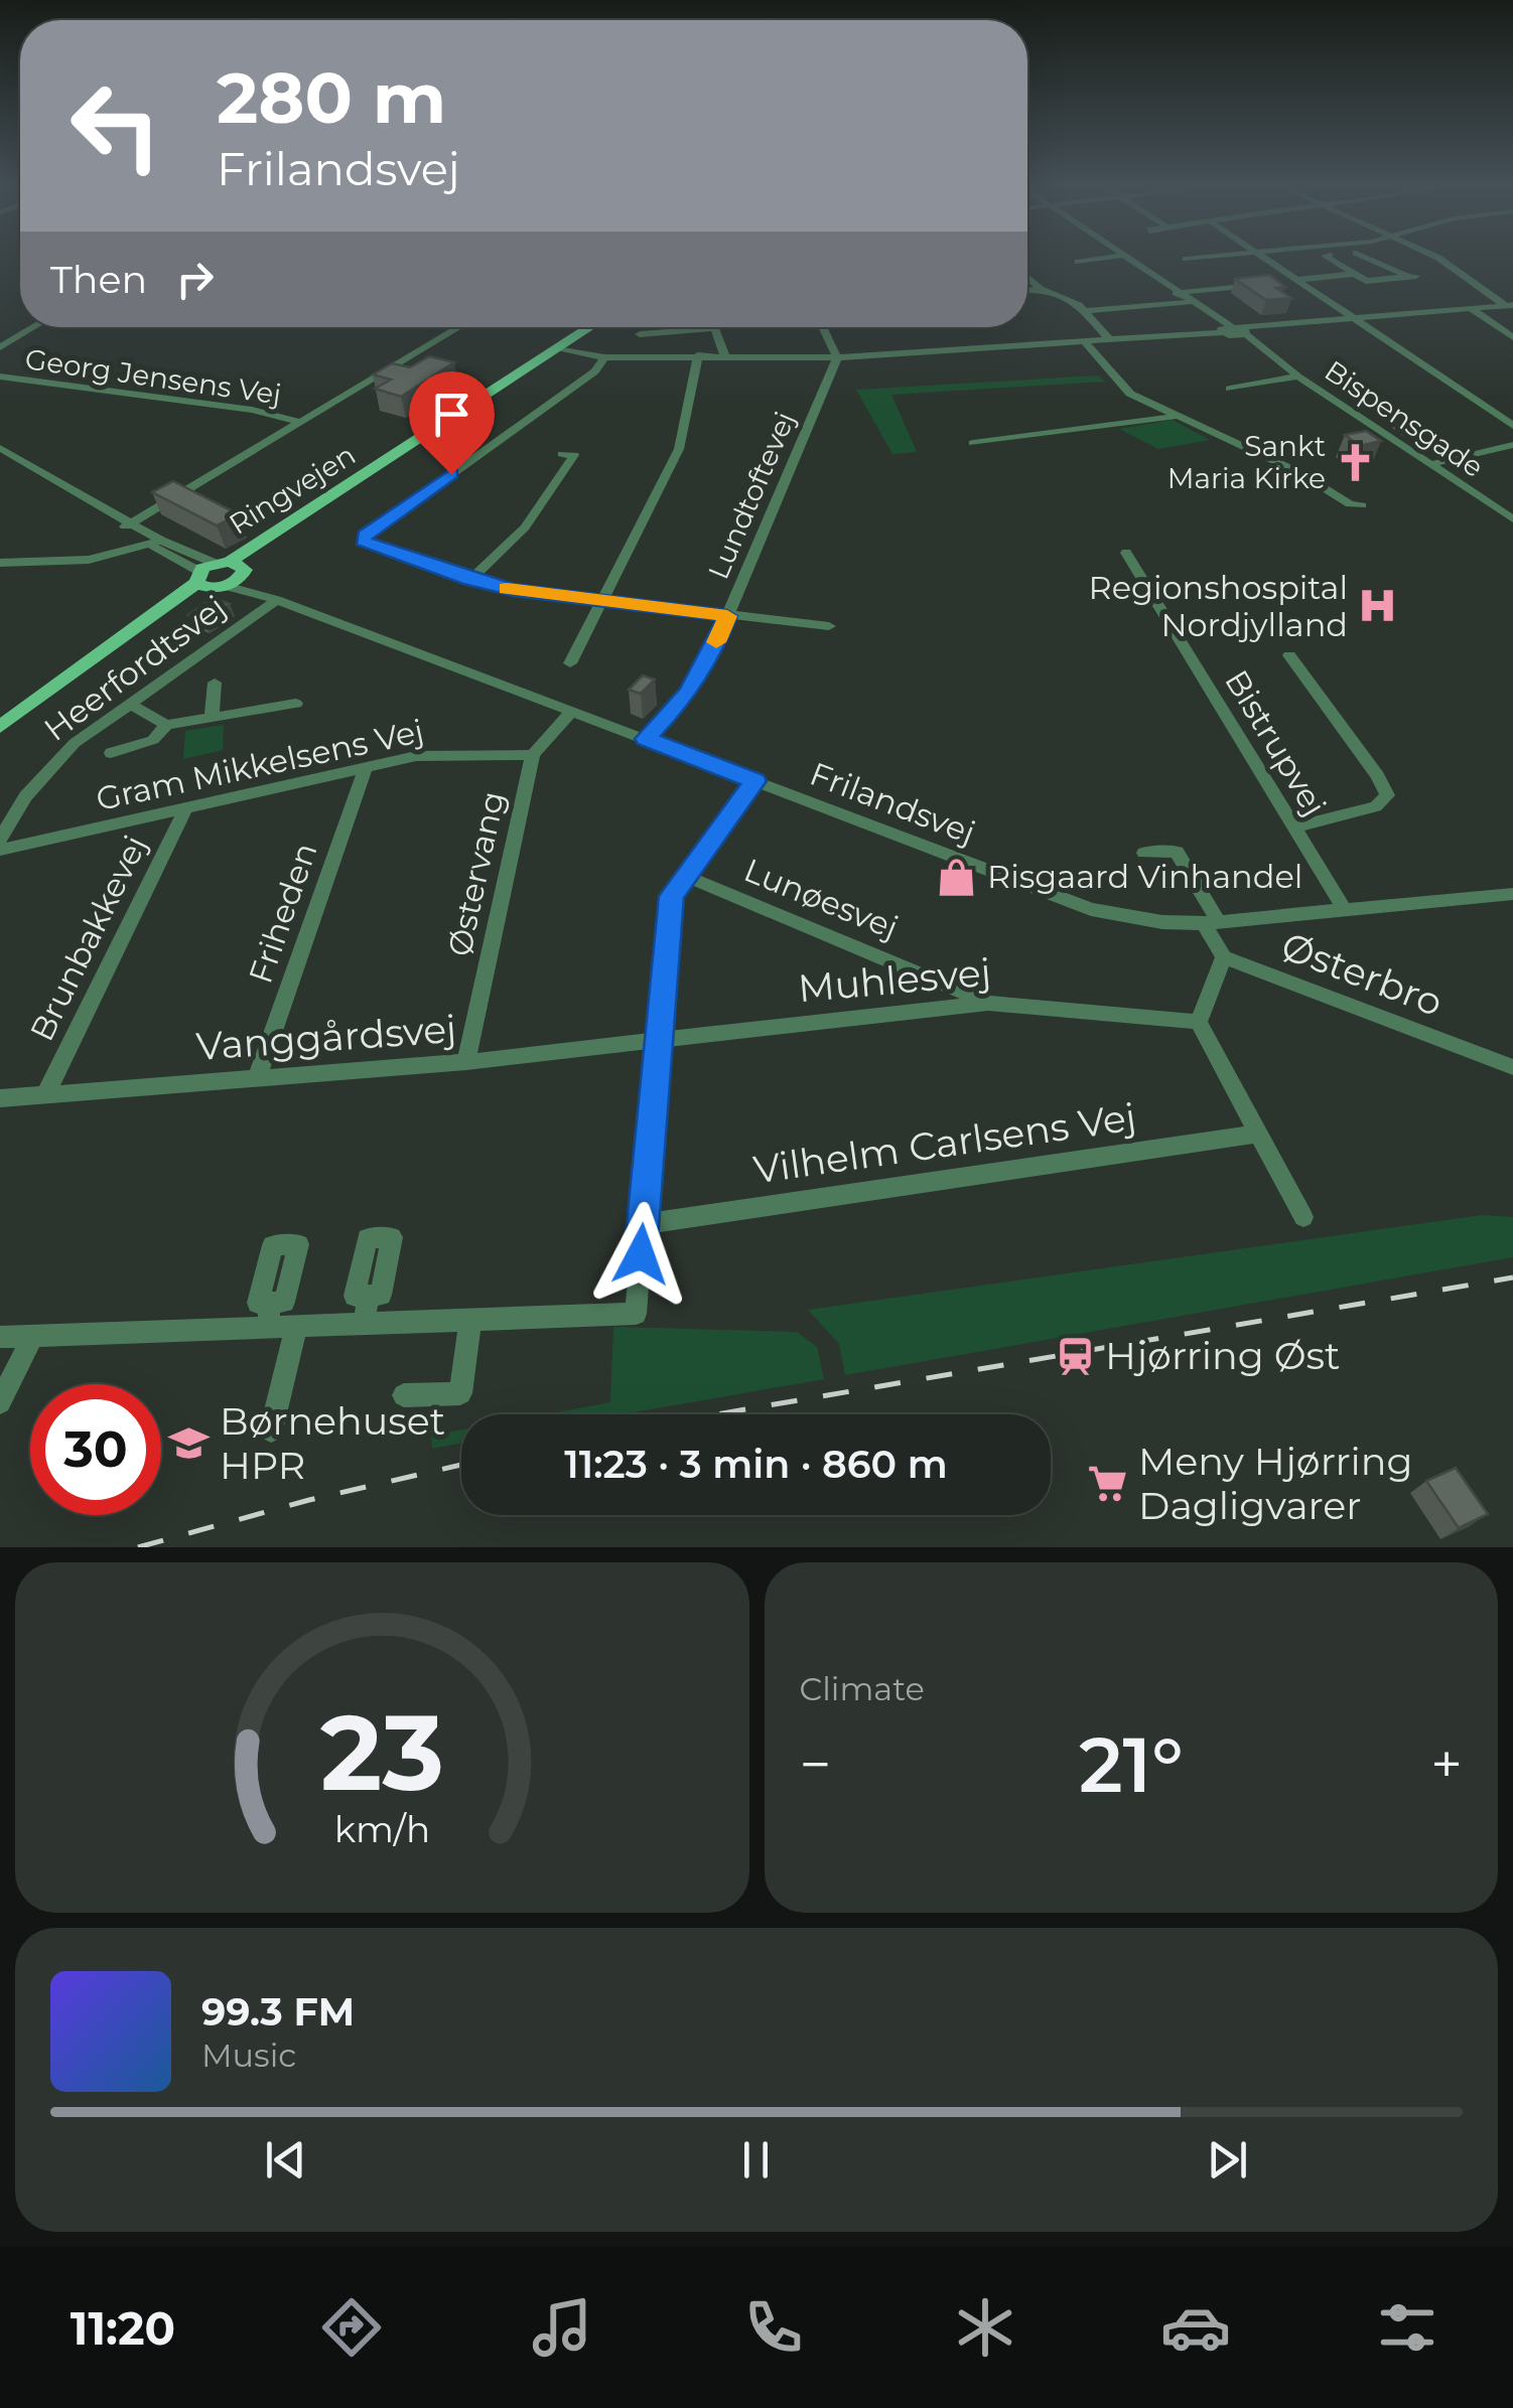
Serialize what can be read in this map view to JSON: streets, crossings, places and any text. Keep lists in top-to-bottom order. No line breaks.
{"streets":{"main road":["Ringvejen"],"street":["Georg Jensens Vej","Bispensgade","Lundtoftevej","Heerfordtsvej","Bistrupvej","Gram Mikkelsens Vej","Frilandsvej","Østervang","Lunøesvej","Friheden","Brunbakkevej","Østerbro","Muhlesvej","Vanggårdsvej","Vilhelm Carlsens Vej"]},"crossings":[["Ringvejen","Frilandsvej"],["Lundtoftevej","Frilandsvej"],["Heerfordtsvej","Frilandsvej"],["Bistrupvej","Frilandsvej"],["Gram Mikkelsens Vej","Østervang"],["Gram Mikkelsens Vej","Friheden"],["Gram Mikkelsens Vej","Brunbakkevej"],["Frilandsvej","Østervang"],["Østervang","Vanggårdsvej"],["Lunøesvej","Muhlesvej"],["Friheden","Vanggårdsvej"],["Brunbakkevej","Vanggårdsvej"],["Muhlesvej","Vanggårdsvej"]],"places":{"church":["Sankt Maria Kirke"],"hospital":["Regionshospital Nordjylland"],"shop":["Risgaard Vinhandel"],"station":["Hjørring Øst"],"school or university":["Børnehuset HPR"],"supermarket":["Meny Hjørring Dagligvarer"]},"page":{"turn":["280 m","Frilandsvej"],"then":"Then","limit":"30","trip":"11:23 · 3 min · 860 m","tile":"Climate","heat":["−","21°","+"],"song":["99.3 FM","Music"],"tabs":"11:20","gauge":["23","km/h"]}}
